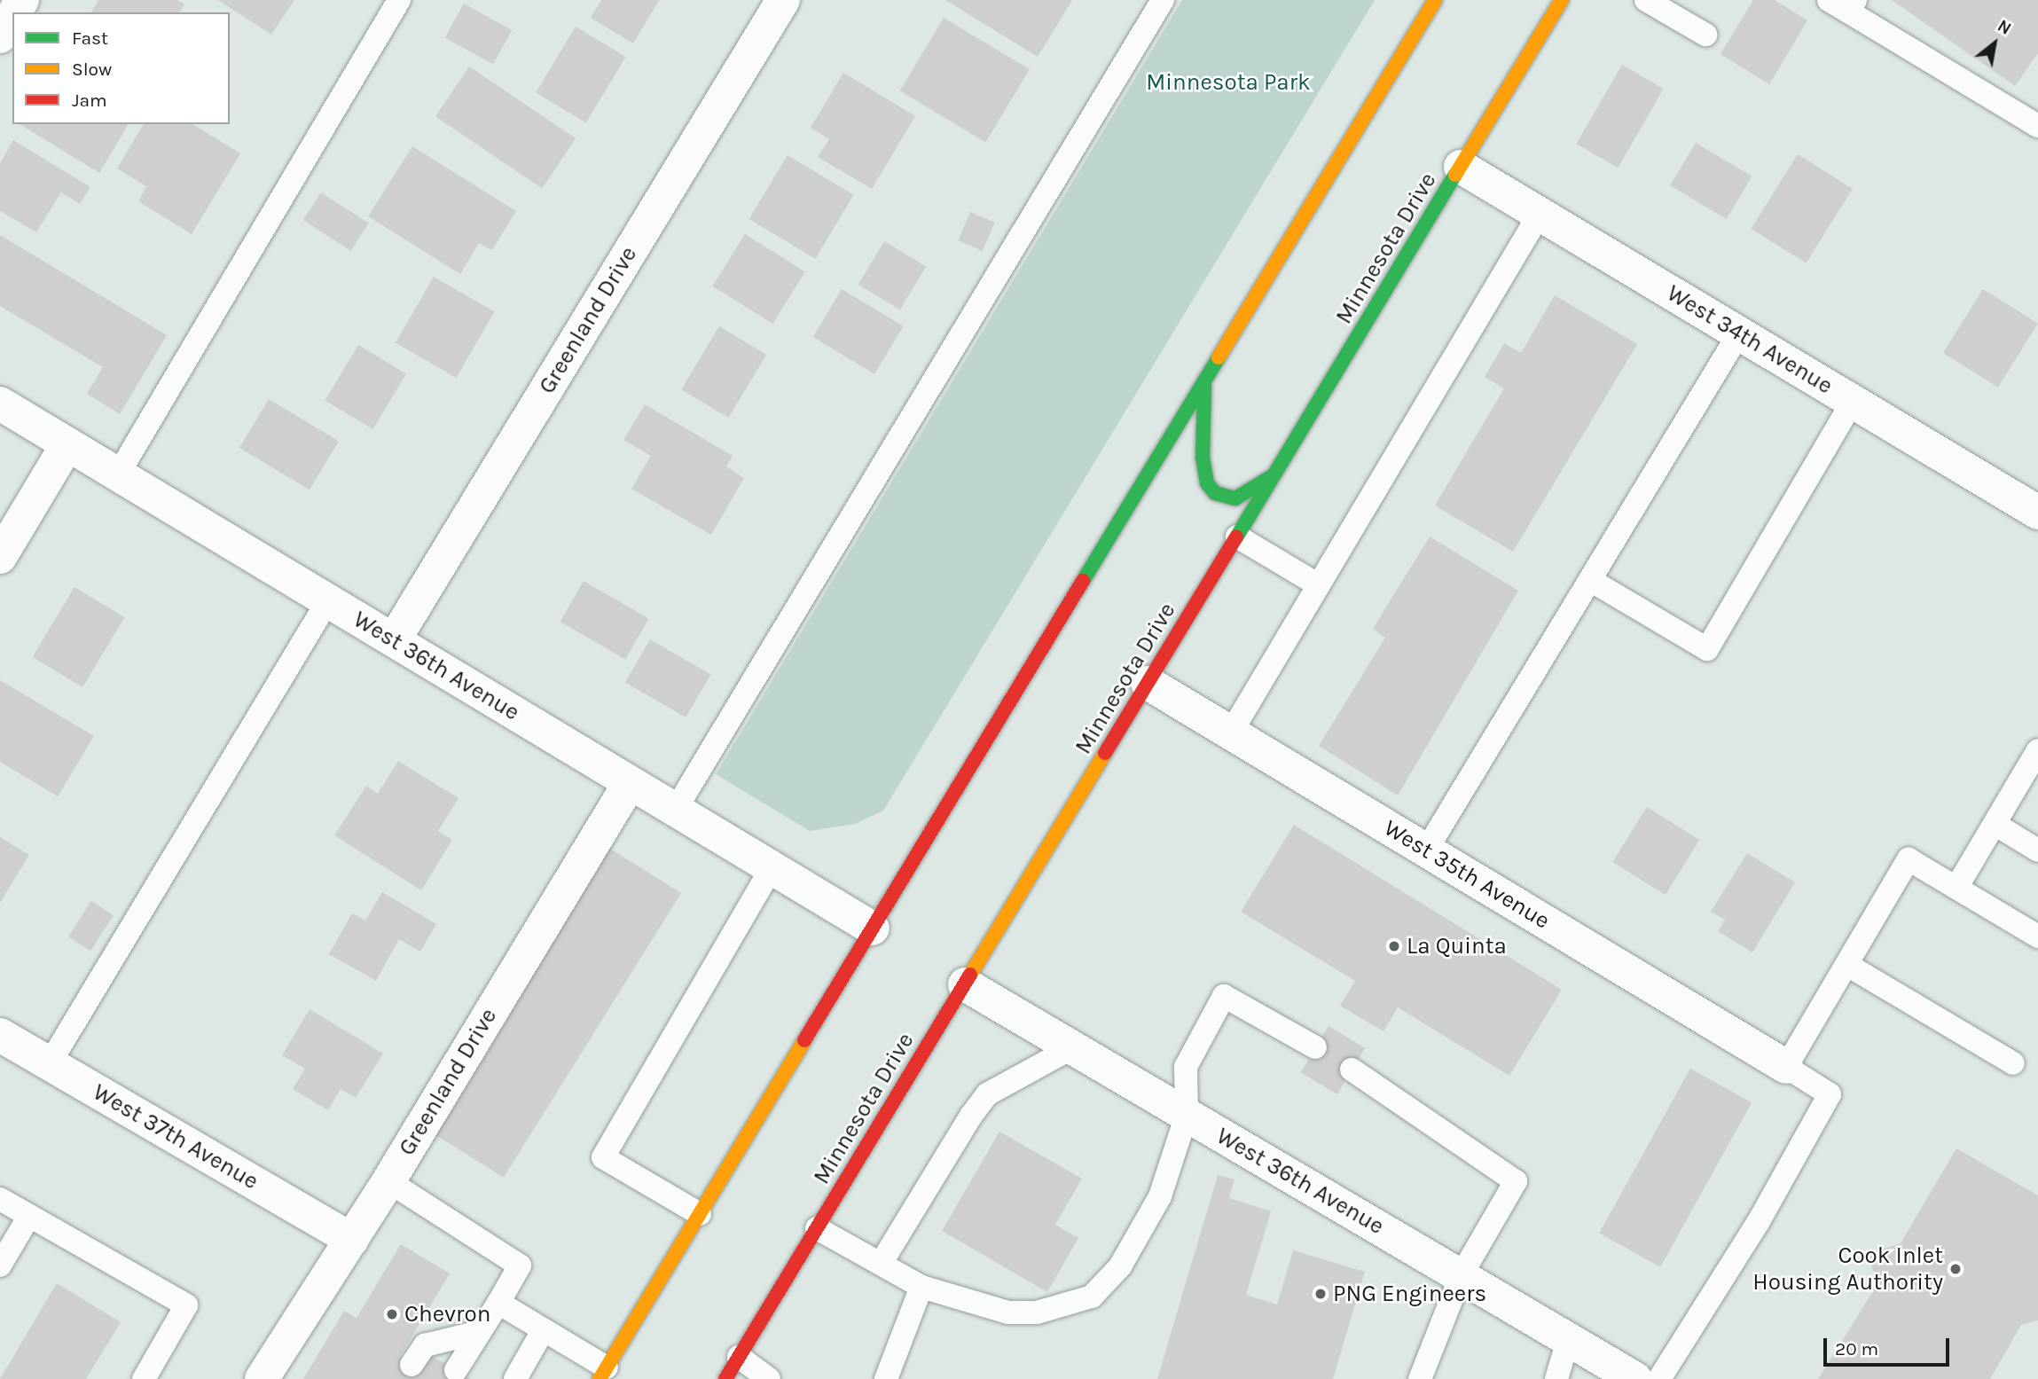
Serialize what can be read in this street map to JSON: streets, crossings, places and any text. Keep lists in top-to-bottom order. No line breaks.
{"streets":{"main road":["Minnesota Drive"],"street":["Greenland Drive","West 34th Avenue","West 36th Avenue","West 35th Avenue","West 37th Avenue"]},"crossings":[["Minnesota Drive","West 34th Avenue"],["Minnesota Drive","West 36th Avenue"],["Minnesota Drive","West 35th Avenue"],["Greenland Drive","West 36th Avenue"],["Greenland Drive","West 37th Avenue"]],"parks":["Minnesota Park"],"places":["La Quinta","Cook Inlet Housing Authority","PNG Engineers","Chevron"],"legend":["Fast","Slow","Jam"],"scale_bar":"20 m","north":"top right"}
